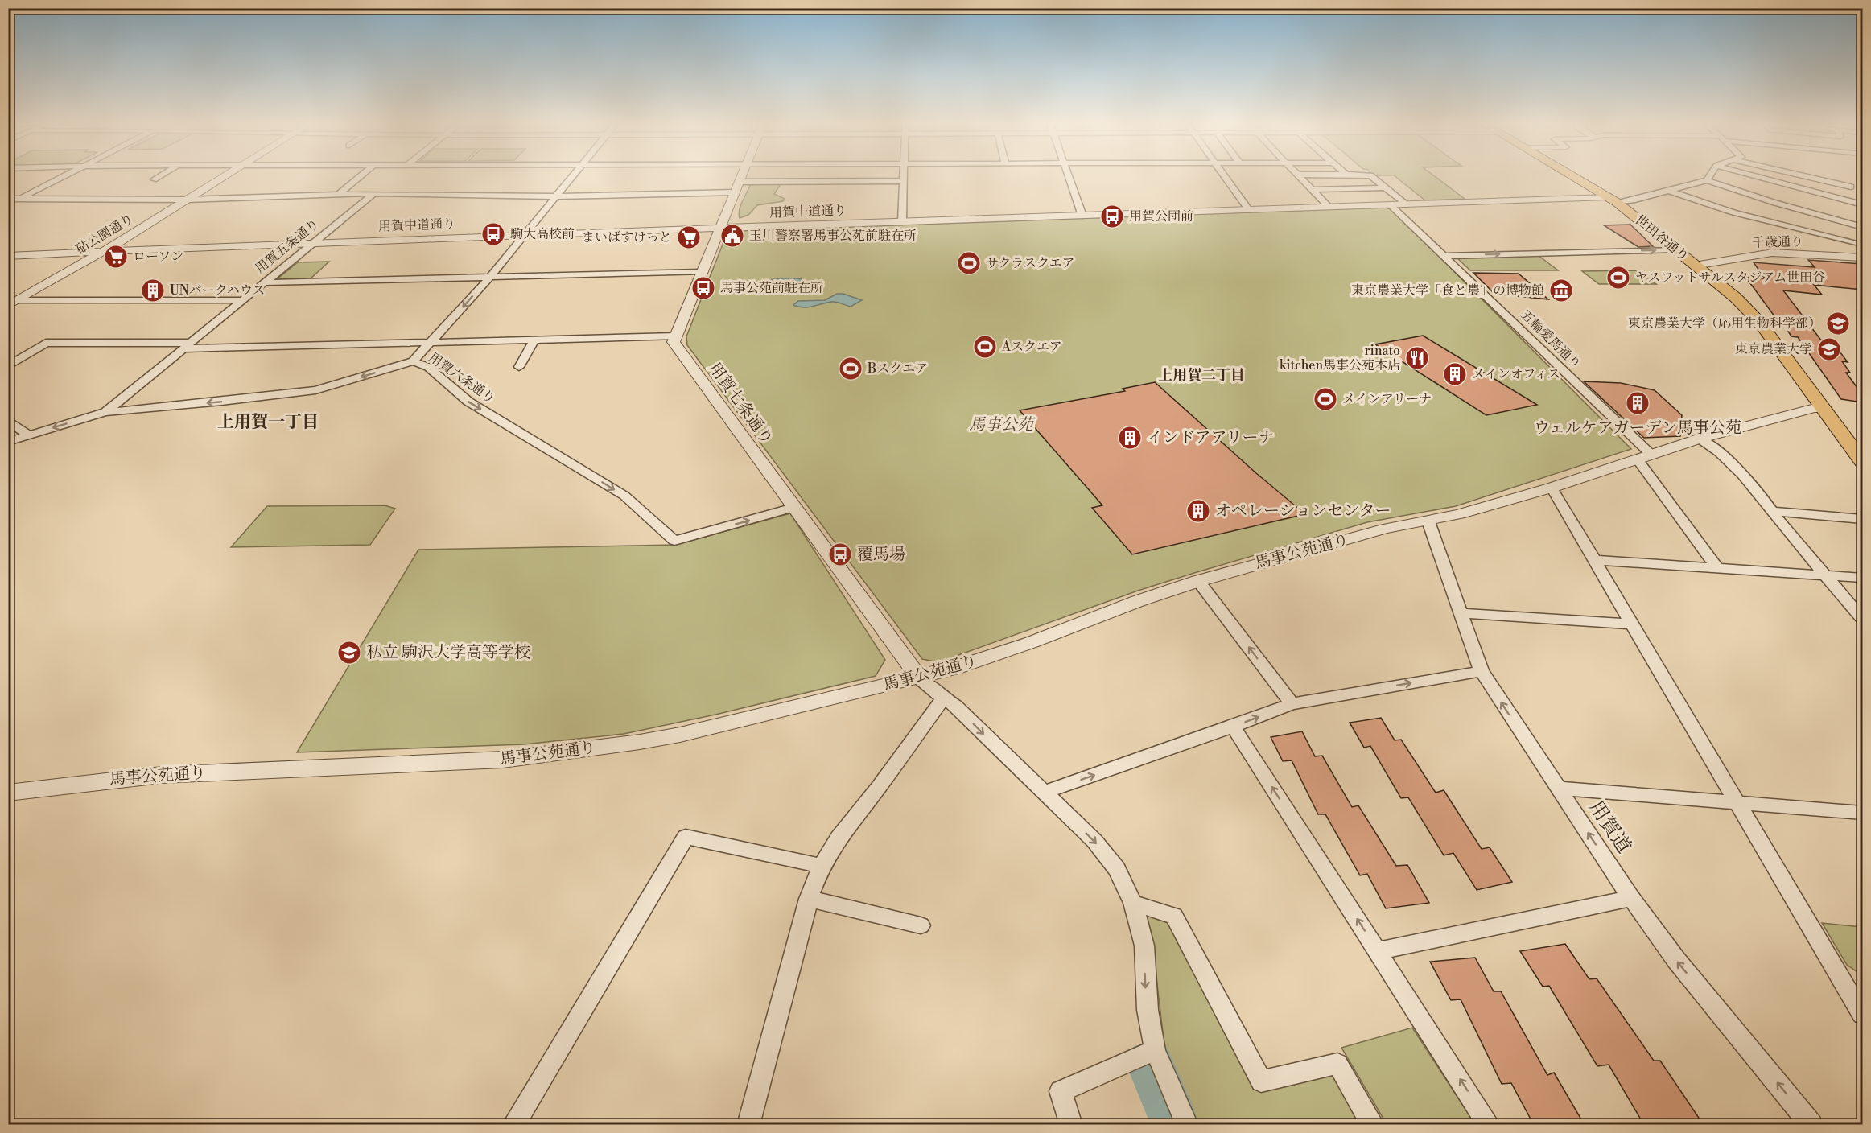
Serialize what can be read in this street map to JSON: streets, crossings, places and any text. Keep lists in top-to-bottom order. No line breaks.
{"streets":{"main road":["世田谷通り"],"street":["用賀中道通り","砧公園通り","千歳通り","用賀五条通り","五輪愛馬通り","用賀六条通り","用賀七条通り","馬事公苑通り","用賀道"]},"crossings":[["用賀中道通り","砧公園通り"],["用賀中道通り","世田谷通り"],["用賀中道通り","用賀五条通り"],["用賀中道通り","五輪愛馬通り"],["用賀中道通り","用賀六条通り"],["世田谷通り","千歳通り"],["世田谷通り","馬事公苑通り"],["五輪愛馬通り","馬事公苑通り"],["用賀六条通り","用賀七条通り"],["用賀七条通り","馬事公苑通り"],["馬事公苑通り","用賀道"]],"one_way":["用賀道"],"districts":["上用賀二丁目","上用賀一丁目"],"parks":["馬事公苑"],"places":{"bus stop":["用賀公団前","駒大高校前","馬事公苑前駐在所","覆馬場"],"public building":["玉川警察署馬事公苑前駐在所"],"supermarket":["まいばすけっと","ローソン"],"sports":["サクラスクエア","ヤスフットサルスタジアム世田谷","Aスクエア","Bスクエア","メインアリーナ"],"building":["UNパークハウス","メインオフィス","ウェルケアガーデン馬事公苑","インドアアリーナ","オペレーションセンター"],"museum":["東京農業大学「食と農」の博物館"],"school or university":["東京農業大学（応用生物科学部）","東京農業大学","私立 駒沢大学高等学校"],"restaurant":["rinato kitchen馬事公苑本店"]}}
